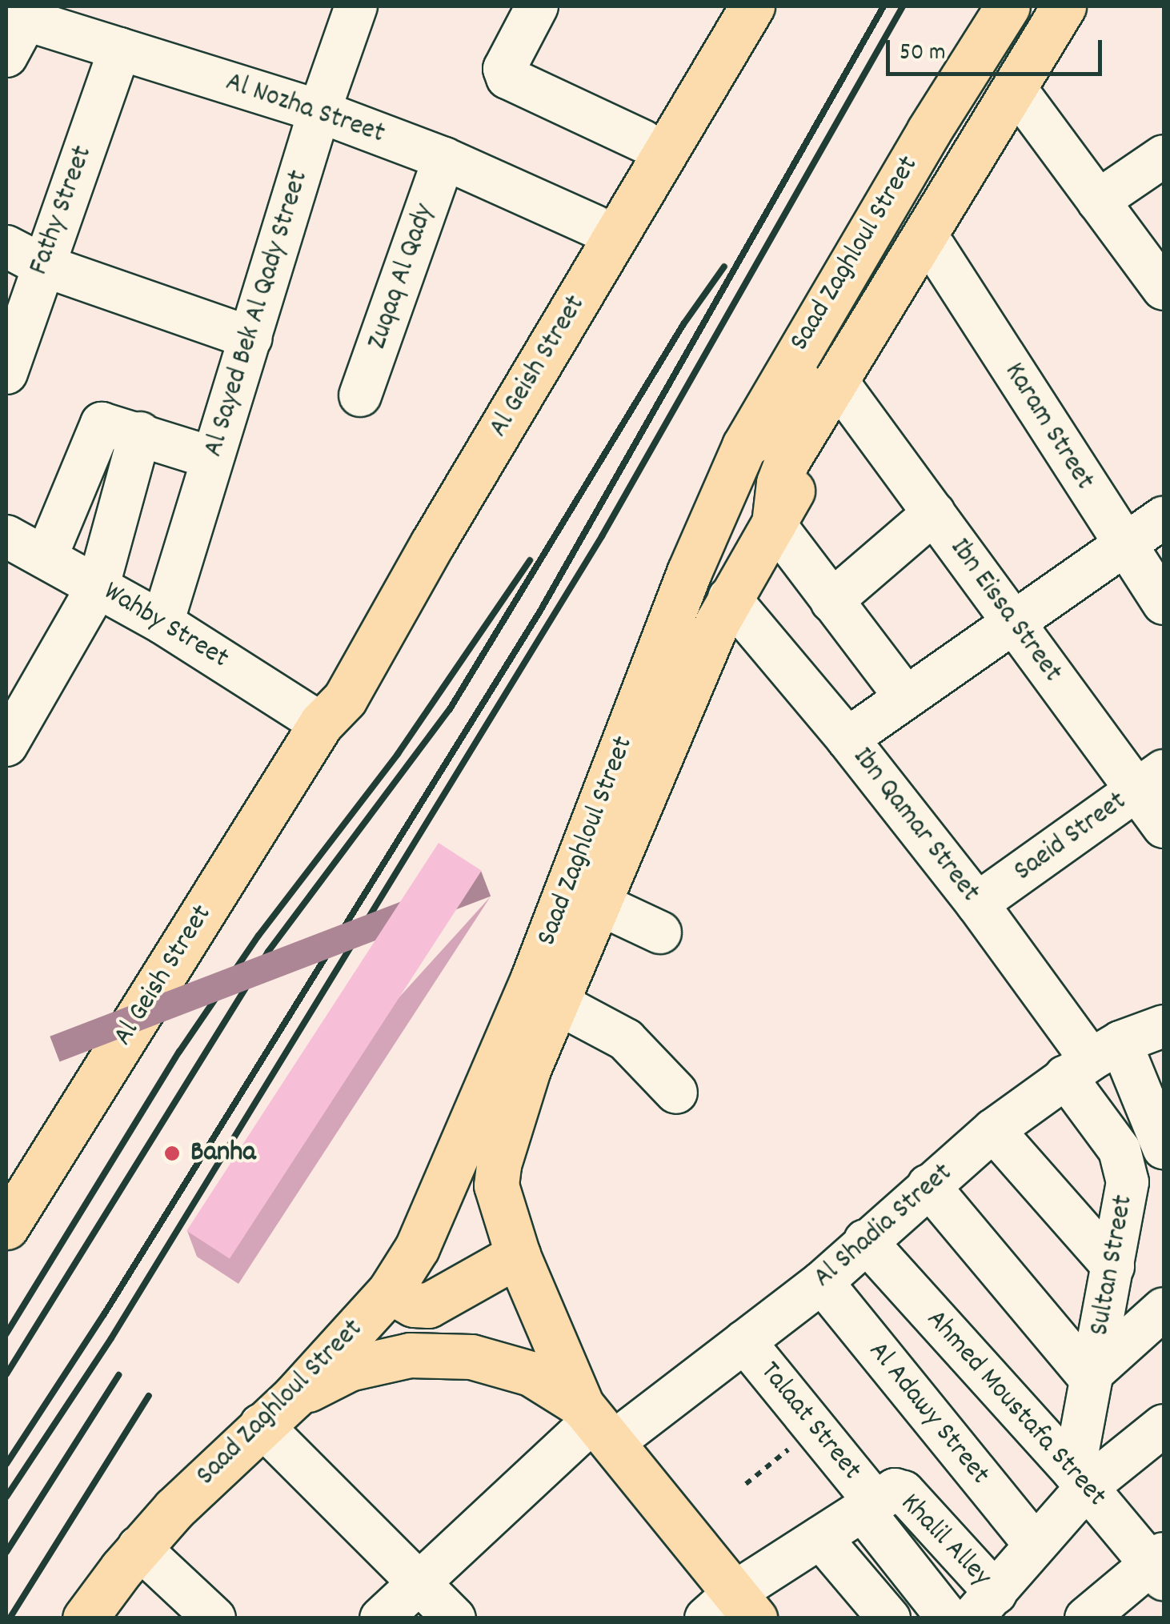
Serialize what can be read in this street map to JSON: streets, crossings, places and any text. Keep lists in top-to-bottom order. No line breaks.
{"streets":{"main road":["Saad Zaghloul Street","Al Geish Street"],"street":["Al Nozha Street","Fathy Street","Zuqaq Al Qady","Al Sayed Bek Al Qady Street","Karam Street","Ibn Eissa Street","Wahby Street","Ibn Qamar Street","Saeid Street","Al Shadia Street","Sultan Street","Ahmed Moustafa Street","Al Adawy Street","Talaat Street","Khalil Alley"]},"crossings":[["Al Nozha Street","Fathy Street"],["Al Nozha Street","Zuqaq Al Qady"],["Al Nozha Street","Al Sayed Bek Al Qady Street"],["Al Nozha Street","Al Geish Street"],["Saad Zaghloul Street","Karam Street"],["Saad Zaghloul Street","Ibn Eissa Street"],["Saad Zaghloul Street","Ibn Qamar Street"],["Saad Zaghloul Street","Al Shadia Street"],["Al Sayed Bek Al Qady Street","Wahby Street"],["Al Geish Street","Wahby Street"],["Ibn Eissa Street","Saeid Street"],["Ibn Qamar Street","Saeid Street"],["Ibn Qamar Street","Al Shadia Street"],["Ibn Qamar Street","Sultan Street"],["Al Shadia Street","Sultan Street"],["Al Shadia Street","Ahmed Moustafa Street"],["Al Shadia Street","Al Adawy Street"],["Al Shadia Street","Talaat Street"],["Sultan Street","Ahmed Moustafa Street"],["Talaat Street","Khalil Alley"]],"places":["Banha"],"scale_bar":"50 m"}
